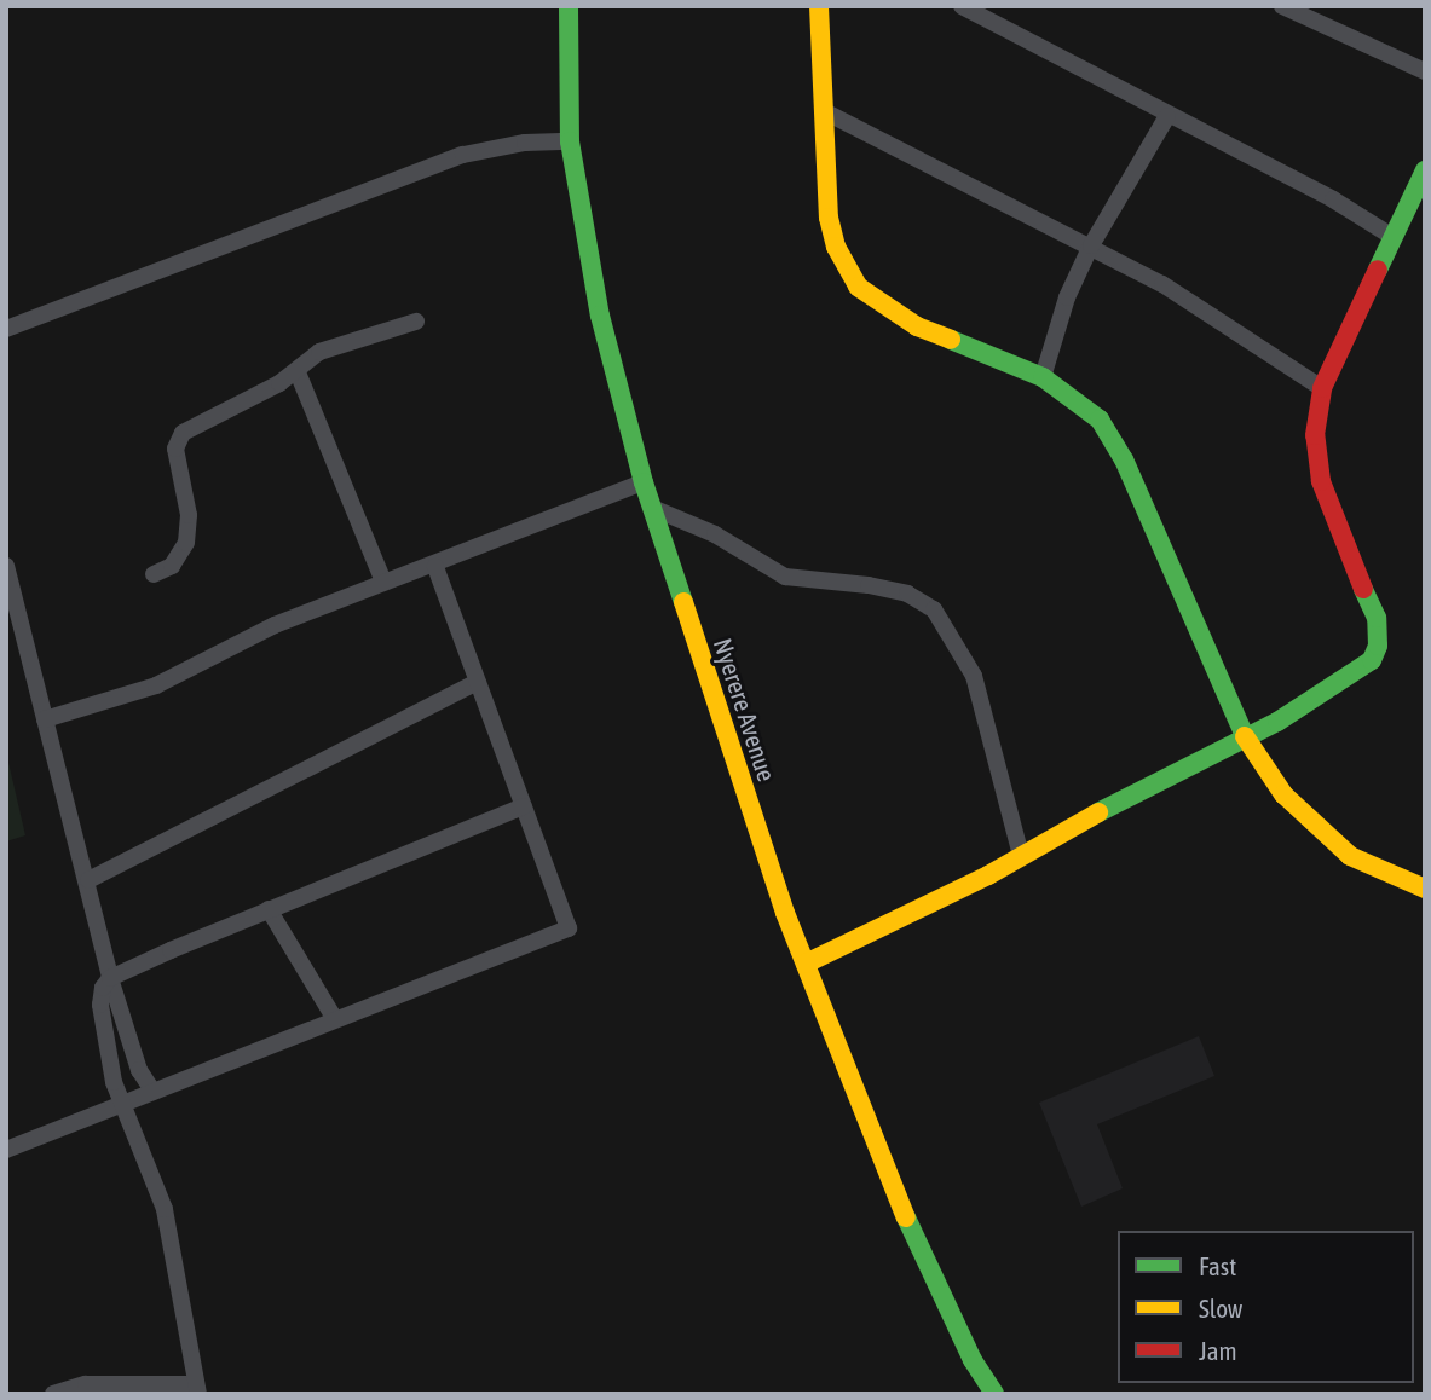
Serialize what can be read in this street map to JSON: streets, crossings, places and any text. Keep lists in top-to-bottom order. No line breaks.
{"streets":{"street":["Nyerere Avenue"]},"legend":["Fast","Slow","Jam"]}
